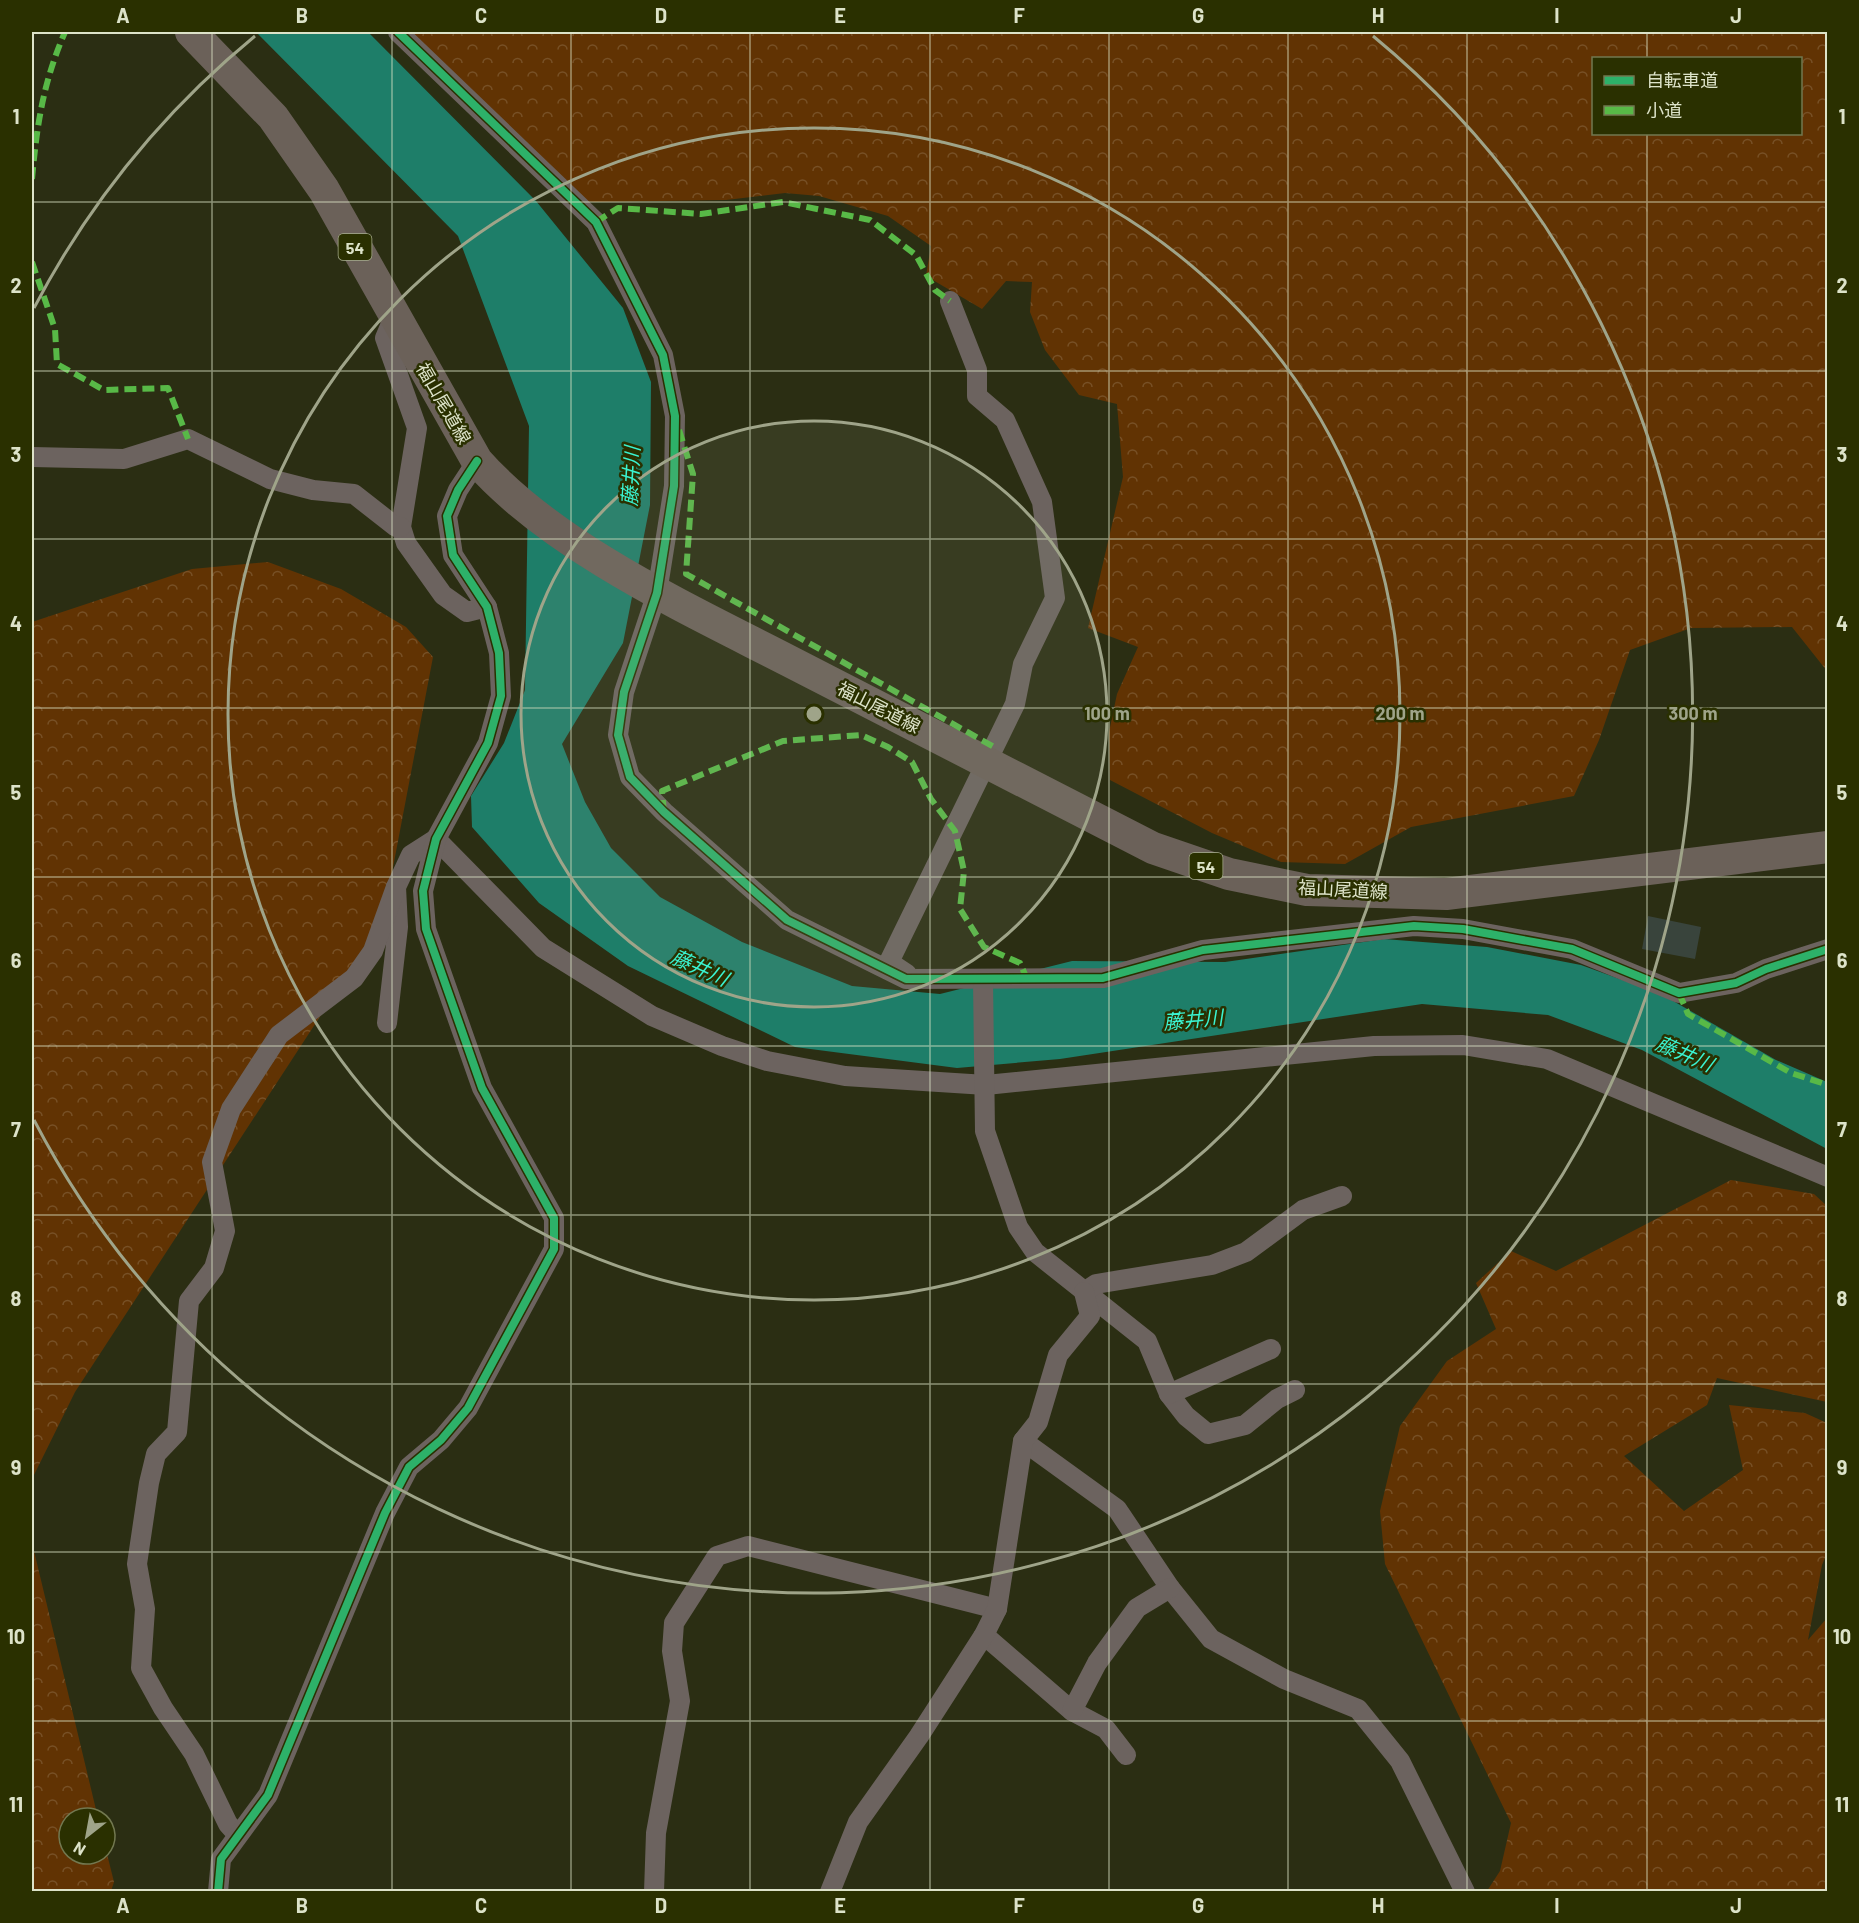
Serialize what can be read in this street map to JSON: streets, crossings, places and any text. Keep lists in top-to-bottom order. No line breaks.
{"streets":{"main road":["54","福山尾道線"]},"water":["藤井川"],"legend":["自転車道","小道"],"north":"bottom left","grid":{"columns":["A","B","C","D","E","F","G","H","I","J"],"rows":["1","2","3","4","5","6","7","8","9","10","11"]},"rings":["100 m","200 m","300 m"]}
